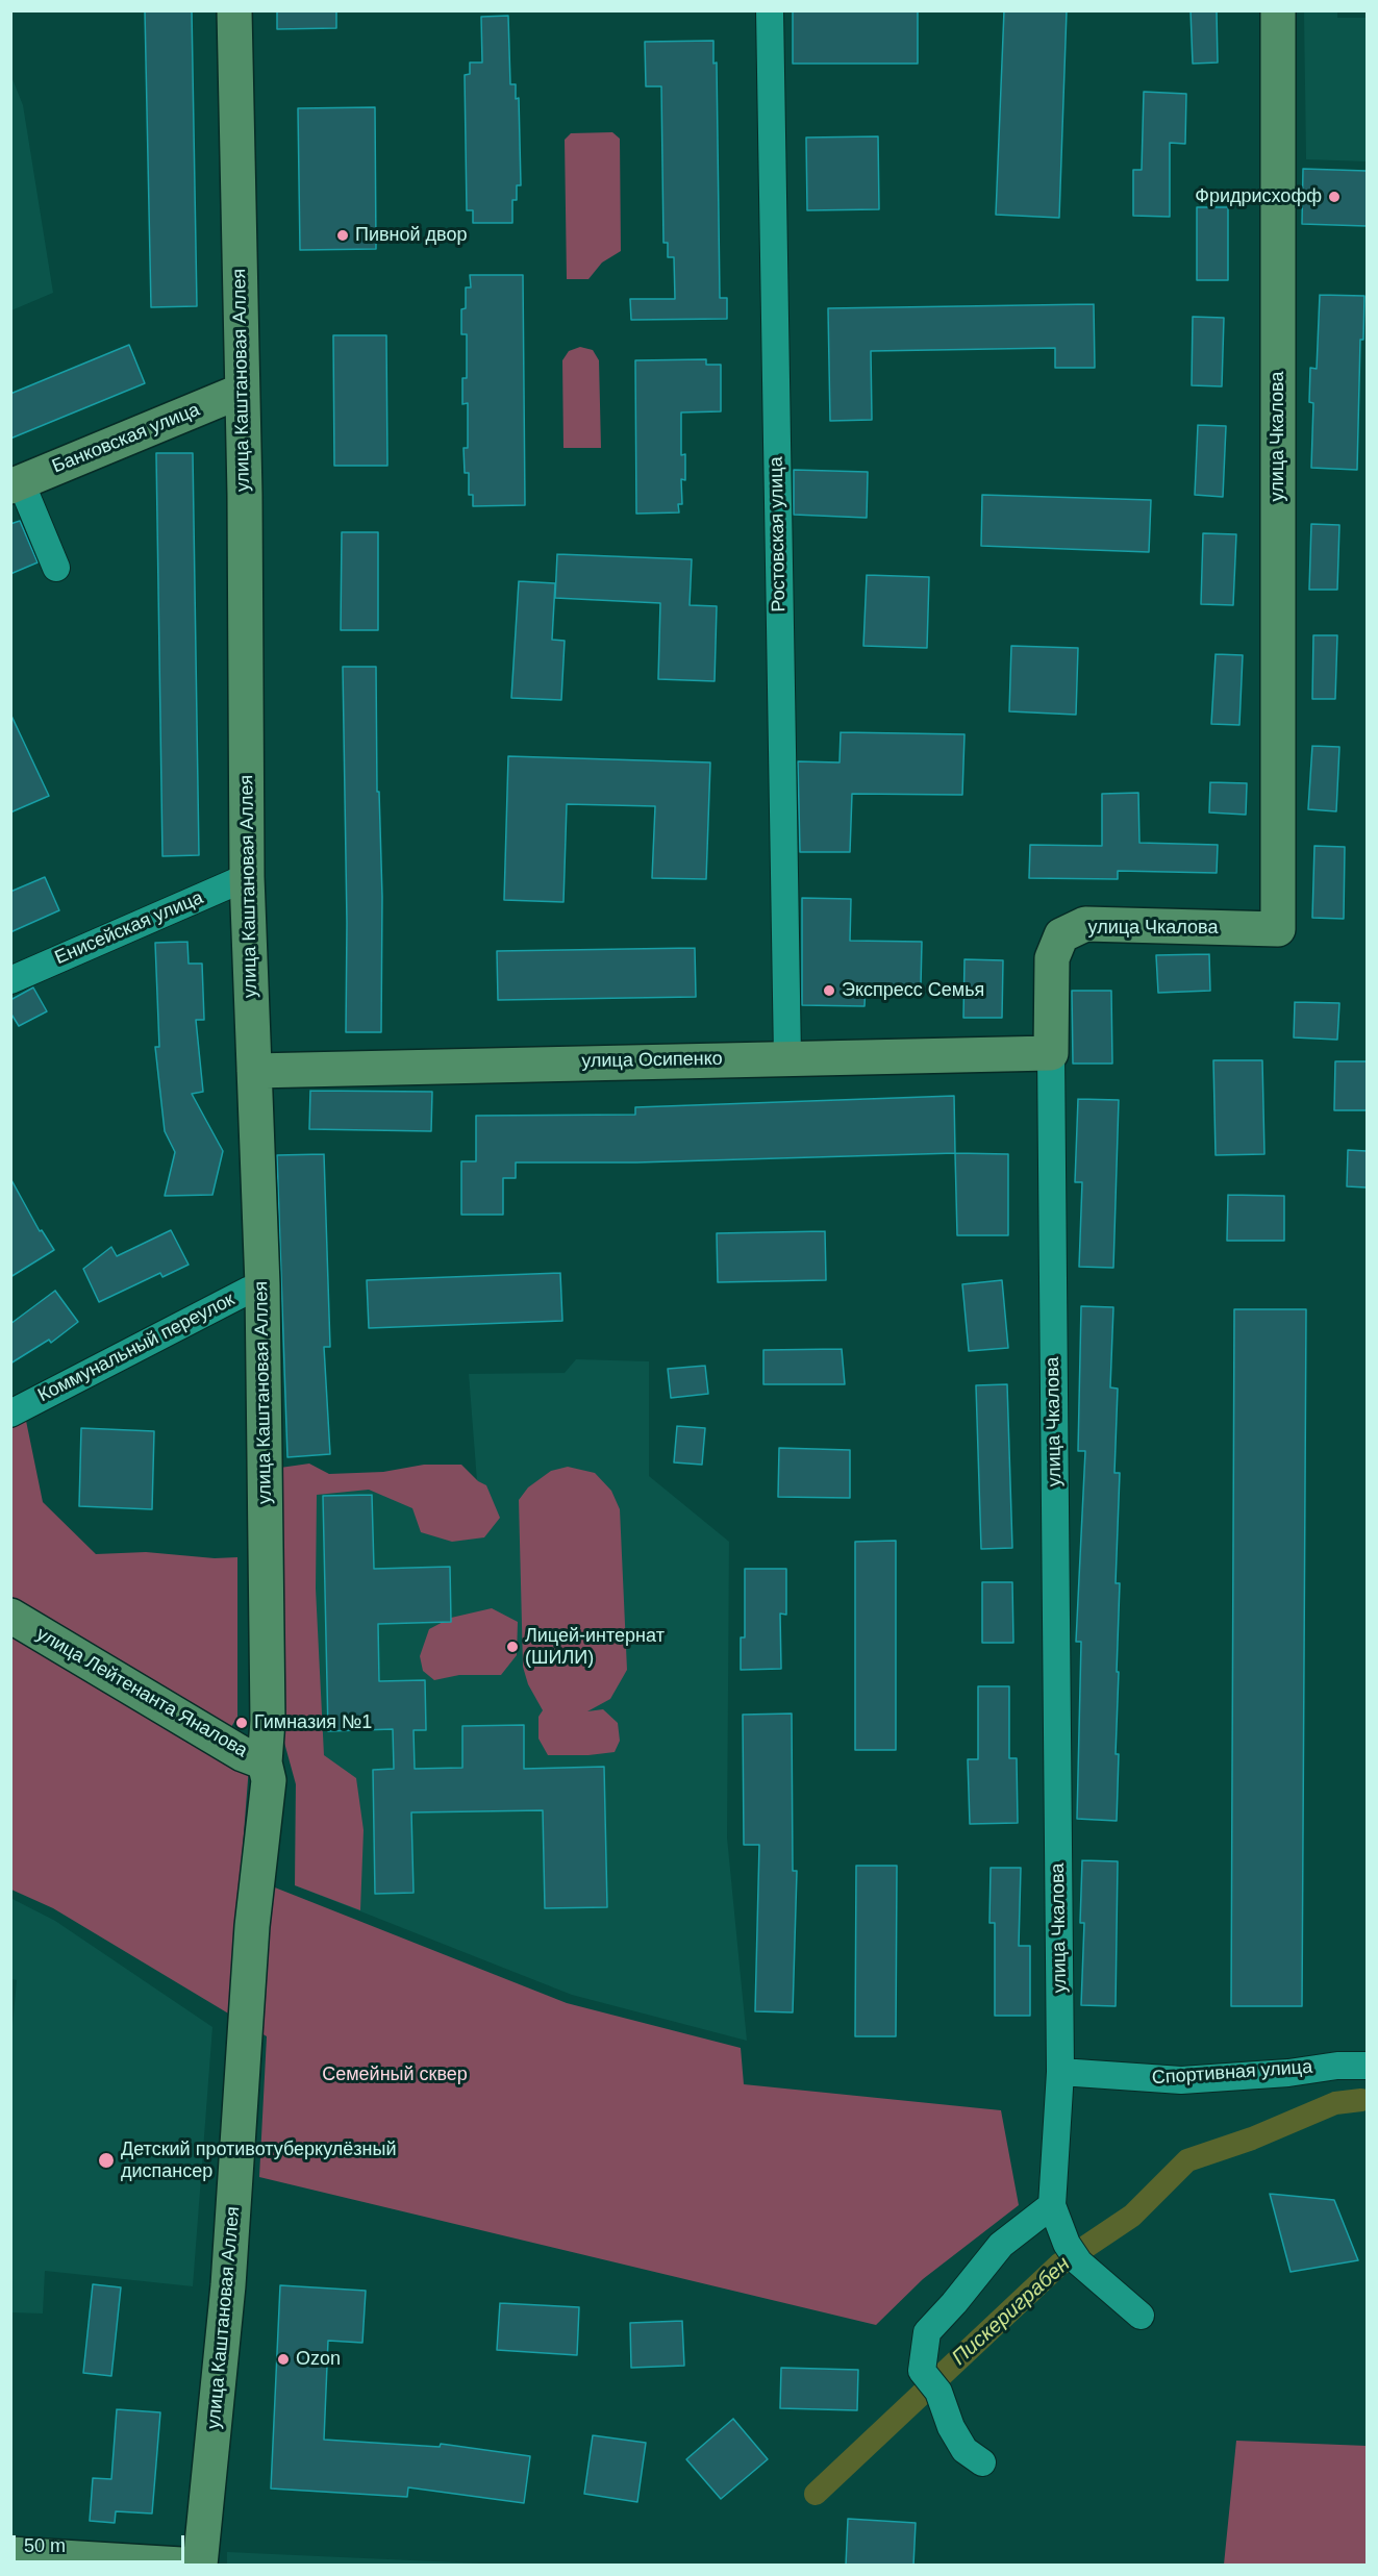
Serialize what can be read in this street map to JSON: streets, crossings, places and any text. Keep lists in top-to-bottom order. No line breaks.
{"streets":{"street":["улица Каштановая Аллея","улица Чкалова","Банковская улица","Ростовская улица","Енисейская улица","улица Осипенко","Коммунальный переулок","улица Лейтенанта Яналова","Спортивная улица"]},"crossings":[["улица Каштановая Аллея","Банковская улица"],["улица Каштановая Аллея","Енисейская улица"],["улица Каштановая Аллея","улица Осипенко"],["улица Каштановая Аллея","Коммунальный переулок"],["улица Каштановая Аллея","улица Лейтенанта Яналова"],["улица Чкалова","улица Осипенко"],["улица Чкалова","Спортивная улица"],["Ростовская улица","улица Осипенко"]],"water":["Пискериграбен"],"parks":["Семейный сквер"],"places":["Фридрисхофф","Пивной двор","Экспресс Семья","Лицей-интернат (ШИЛИ)","Гимназия №1","Детский противотуберкулёзный диспансер","Ozon"],"scale_bar":"50 m"}
